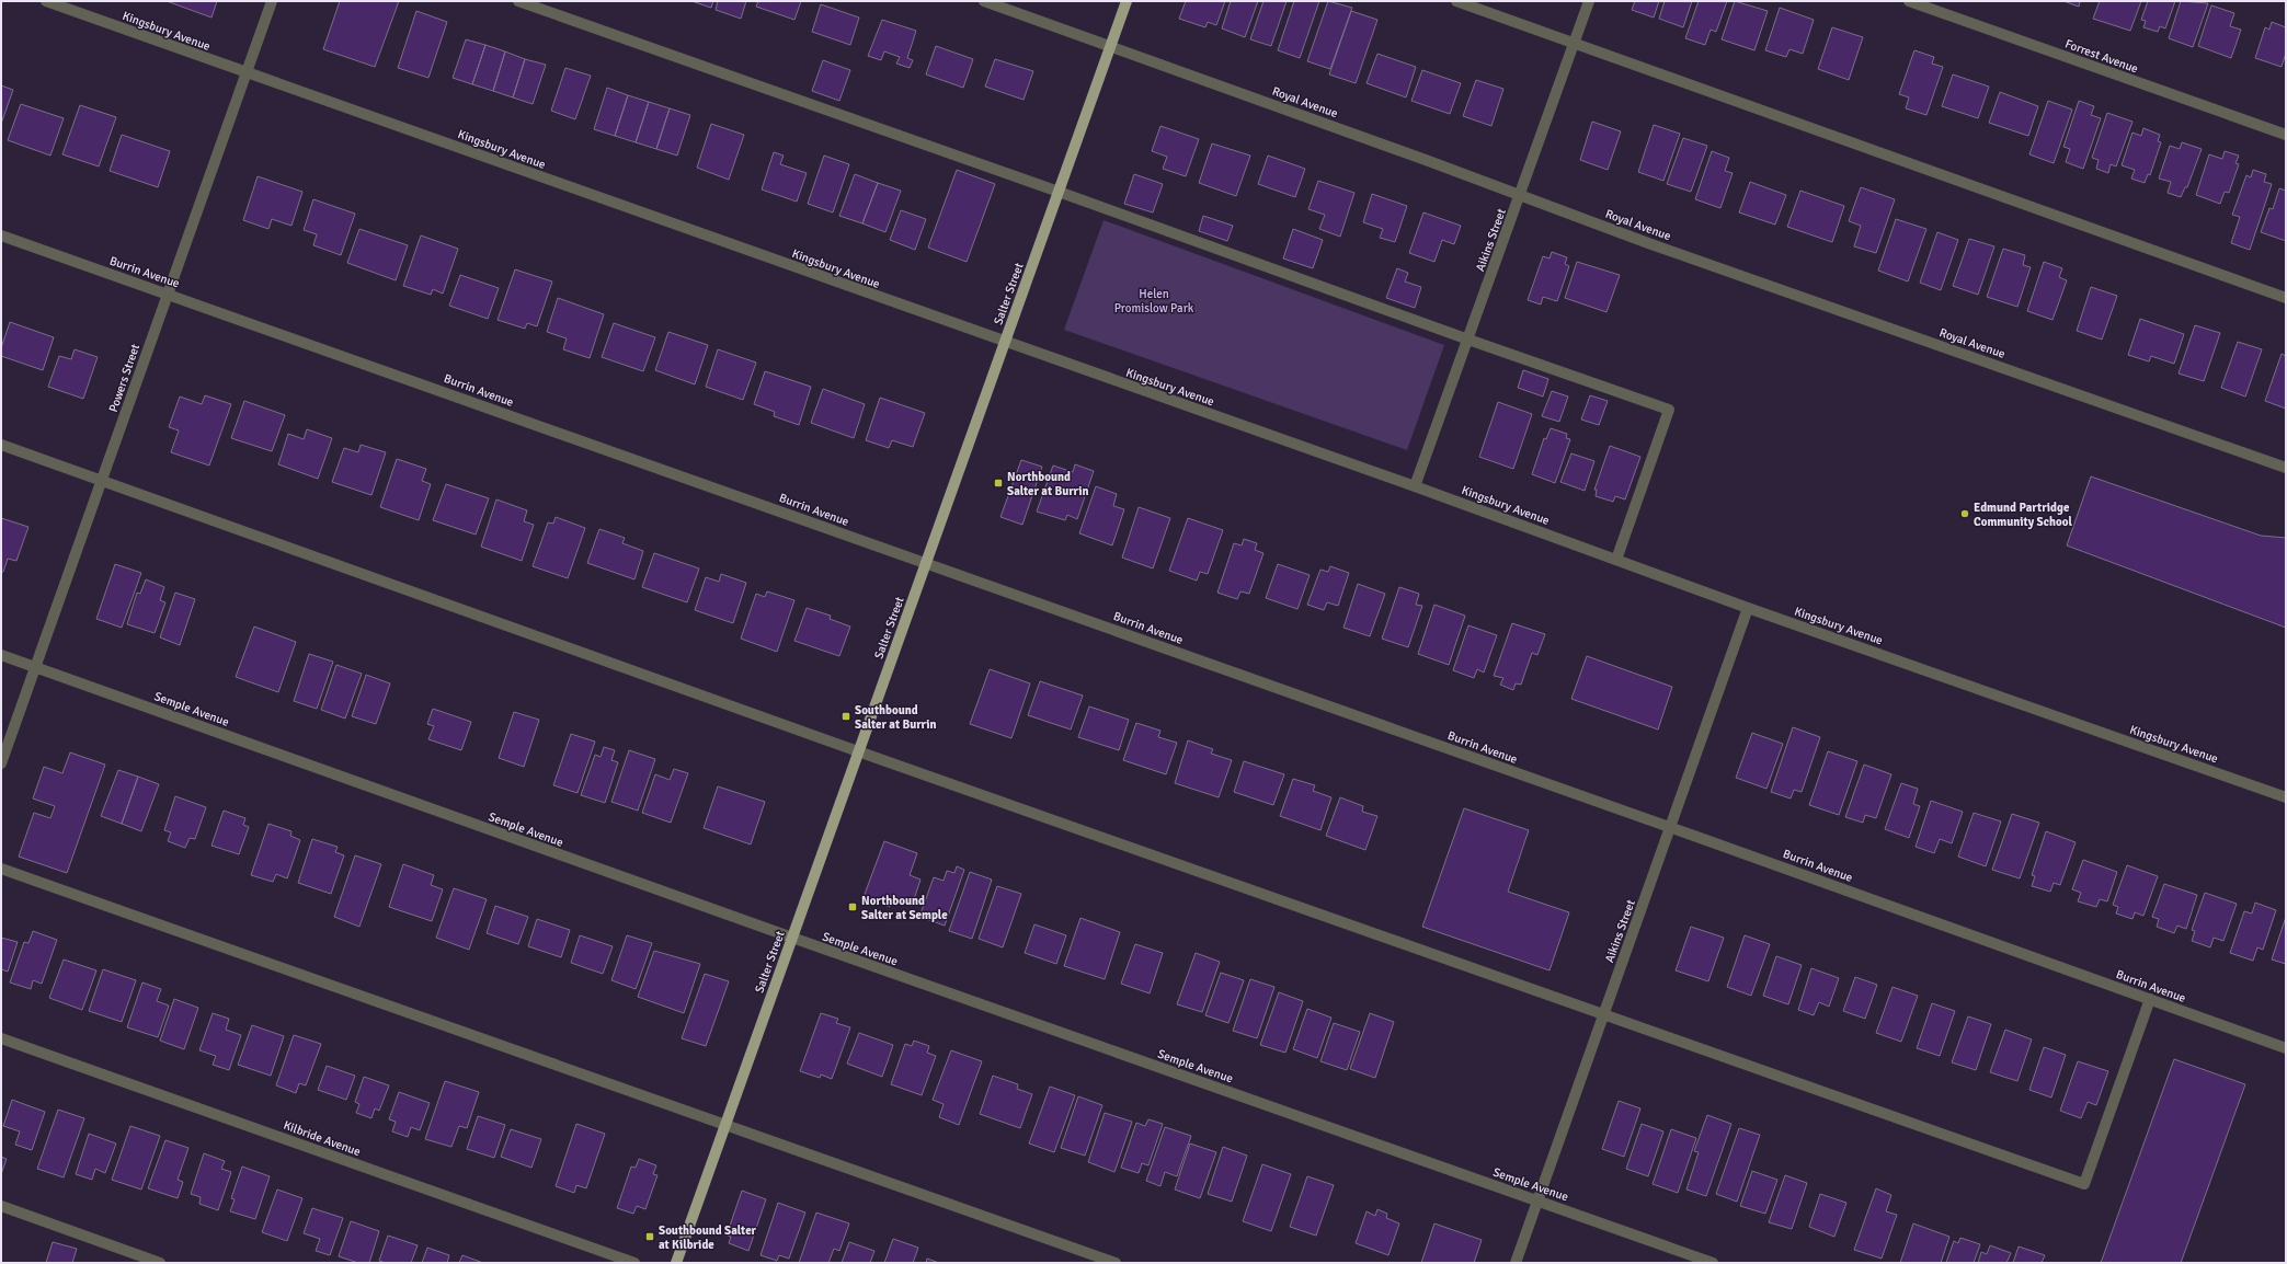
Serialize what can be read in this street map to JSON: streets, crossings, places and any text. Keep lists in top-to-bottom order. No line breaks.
{"streets":{"main road":["Salter Street"],"street":["Kingsbury Avenue","Forrest Avenue","Royal Avenue","Aikins Street","Burrin Avenue","Powers Street","Semple Avenue","Kilbride Avenue"]},"crossings":[["Kingsbury Avenue","Aikins Street"],["Kingsbury Avenue","Salter Street"],["Kingsbury Avenue","Powers Street"],["Royal Avenue","Aikins Street"],["Royal Avenue","Salter Street"],["Aikins Street","Burrin Avenue"],["Aikins Street","Semple Avenue"],["Burrin Avenue","Salter Street"],["Burrin Avenue","Powers Street"],["Salter Street","Semple Avenue"],["Powers Street","Semple Avenue"]],"parks":["Helen Promislow Park"],"places":{"transit":["Northbound Salter at Burrin","Southbound Salter at Burrin","Northbound Salter at Semple","Southbound Salter at Kilbride"],"other":["Edmund Partridge Community School"]}}
